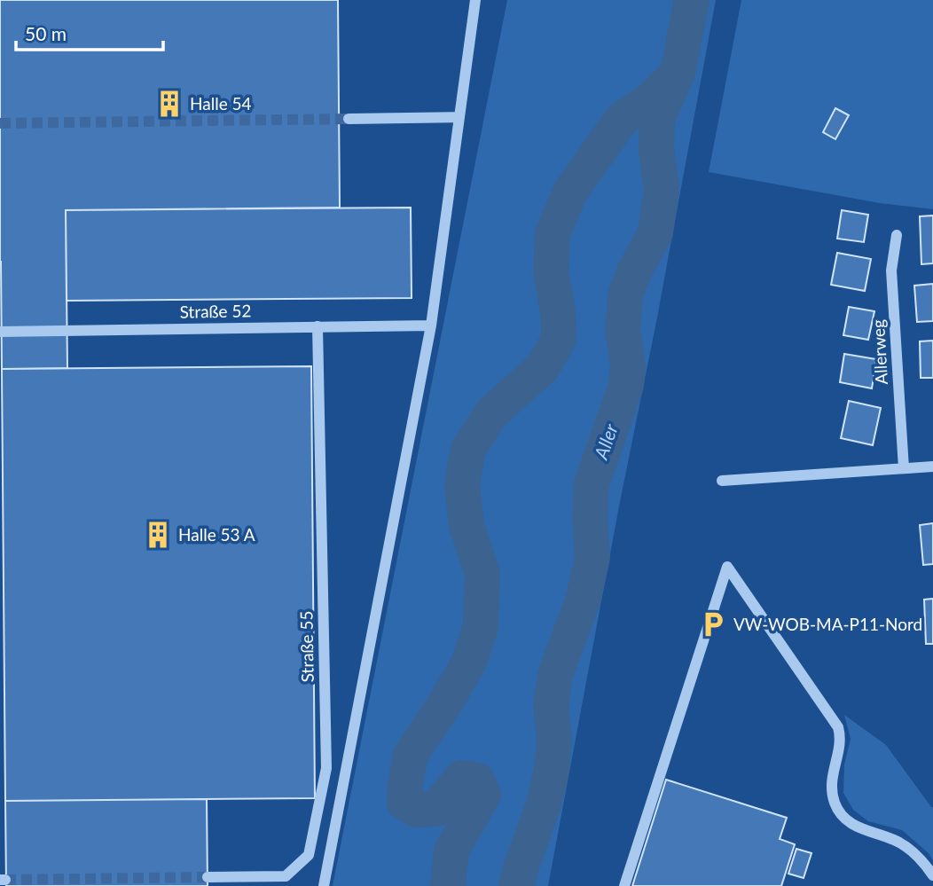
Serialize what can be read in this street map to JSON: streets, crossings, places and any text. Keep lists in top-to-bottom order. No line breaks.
{"streets":{"street":["Straße 52","Allerweg","Straße 55"]},"crossings":[["Straße 52","Straße 55"]],"water":["Aller"],"places":{"building":["Halle 54","Halle 53 A"],"parking":["VW-WOB-MA-P11-Nord"]},"scale_bar":"50 m"}
